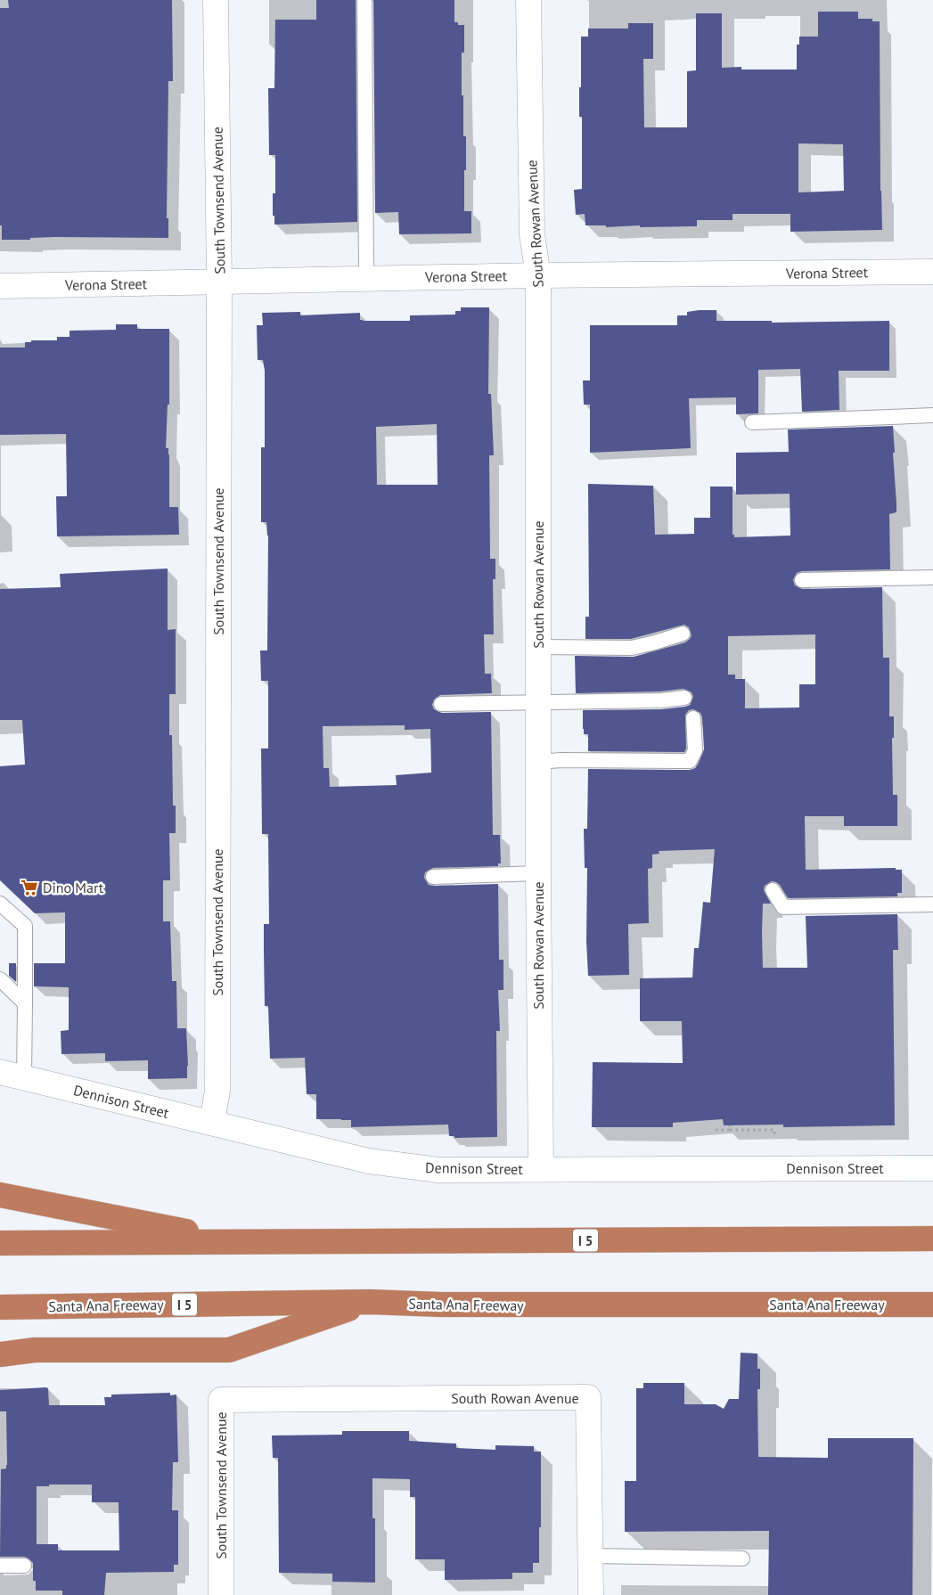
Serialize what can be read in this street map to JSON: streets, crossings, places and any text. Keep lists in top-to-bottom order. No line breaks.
{"streets":{"highway":["I 5","Santa Ana Freeway"],"street":["South Townsend Avenue","South Rowan Avenue","Verona Street","Dennison Street"]},"crossings":[["South Townsend Avenue","South Rowan Avenue"],["South Townsend Avenue","Verona Street"],["South Townsend Avenue","Dennison Street"],["South Rowan Avenue","Verona Street"],["South Rowan Avenue","Dennison Street"]],"places":{"supermarket":["Dino Mart"]}}
